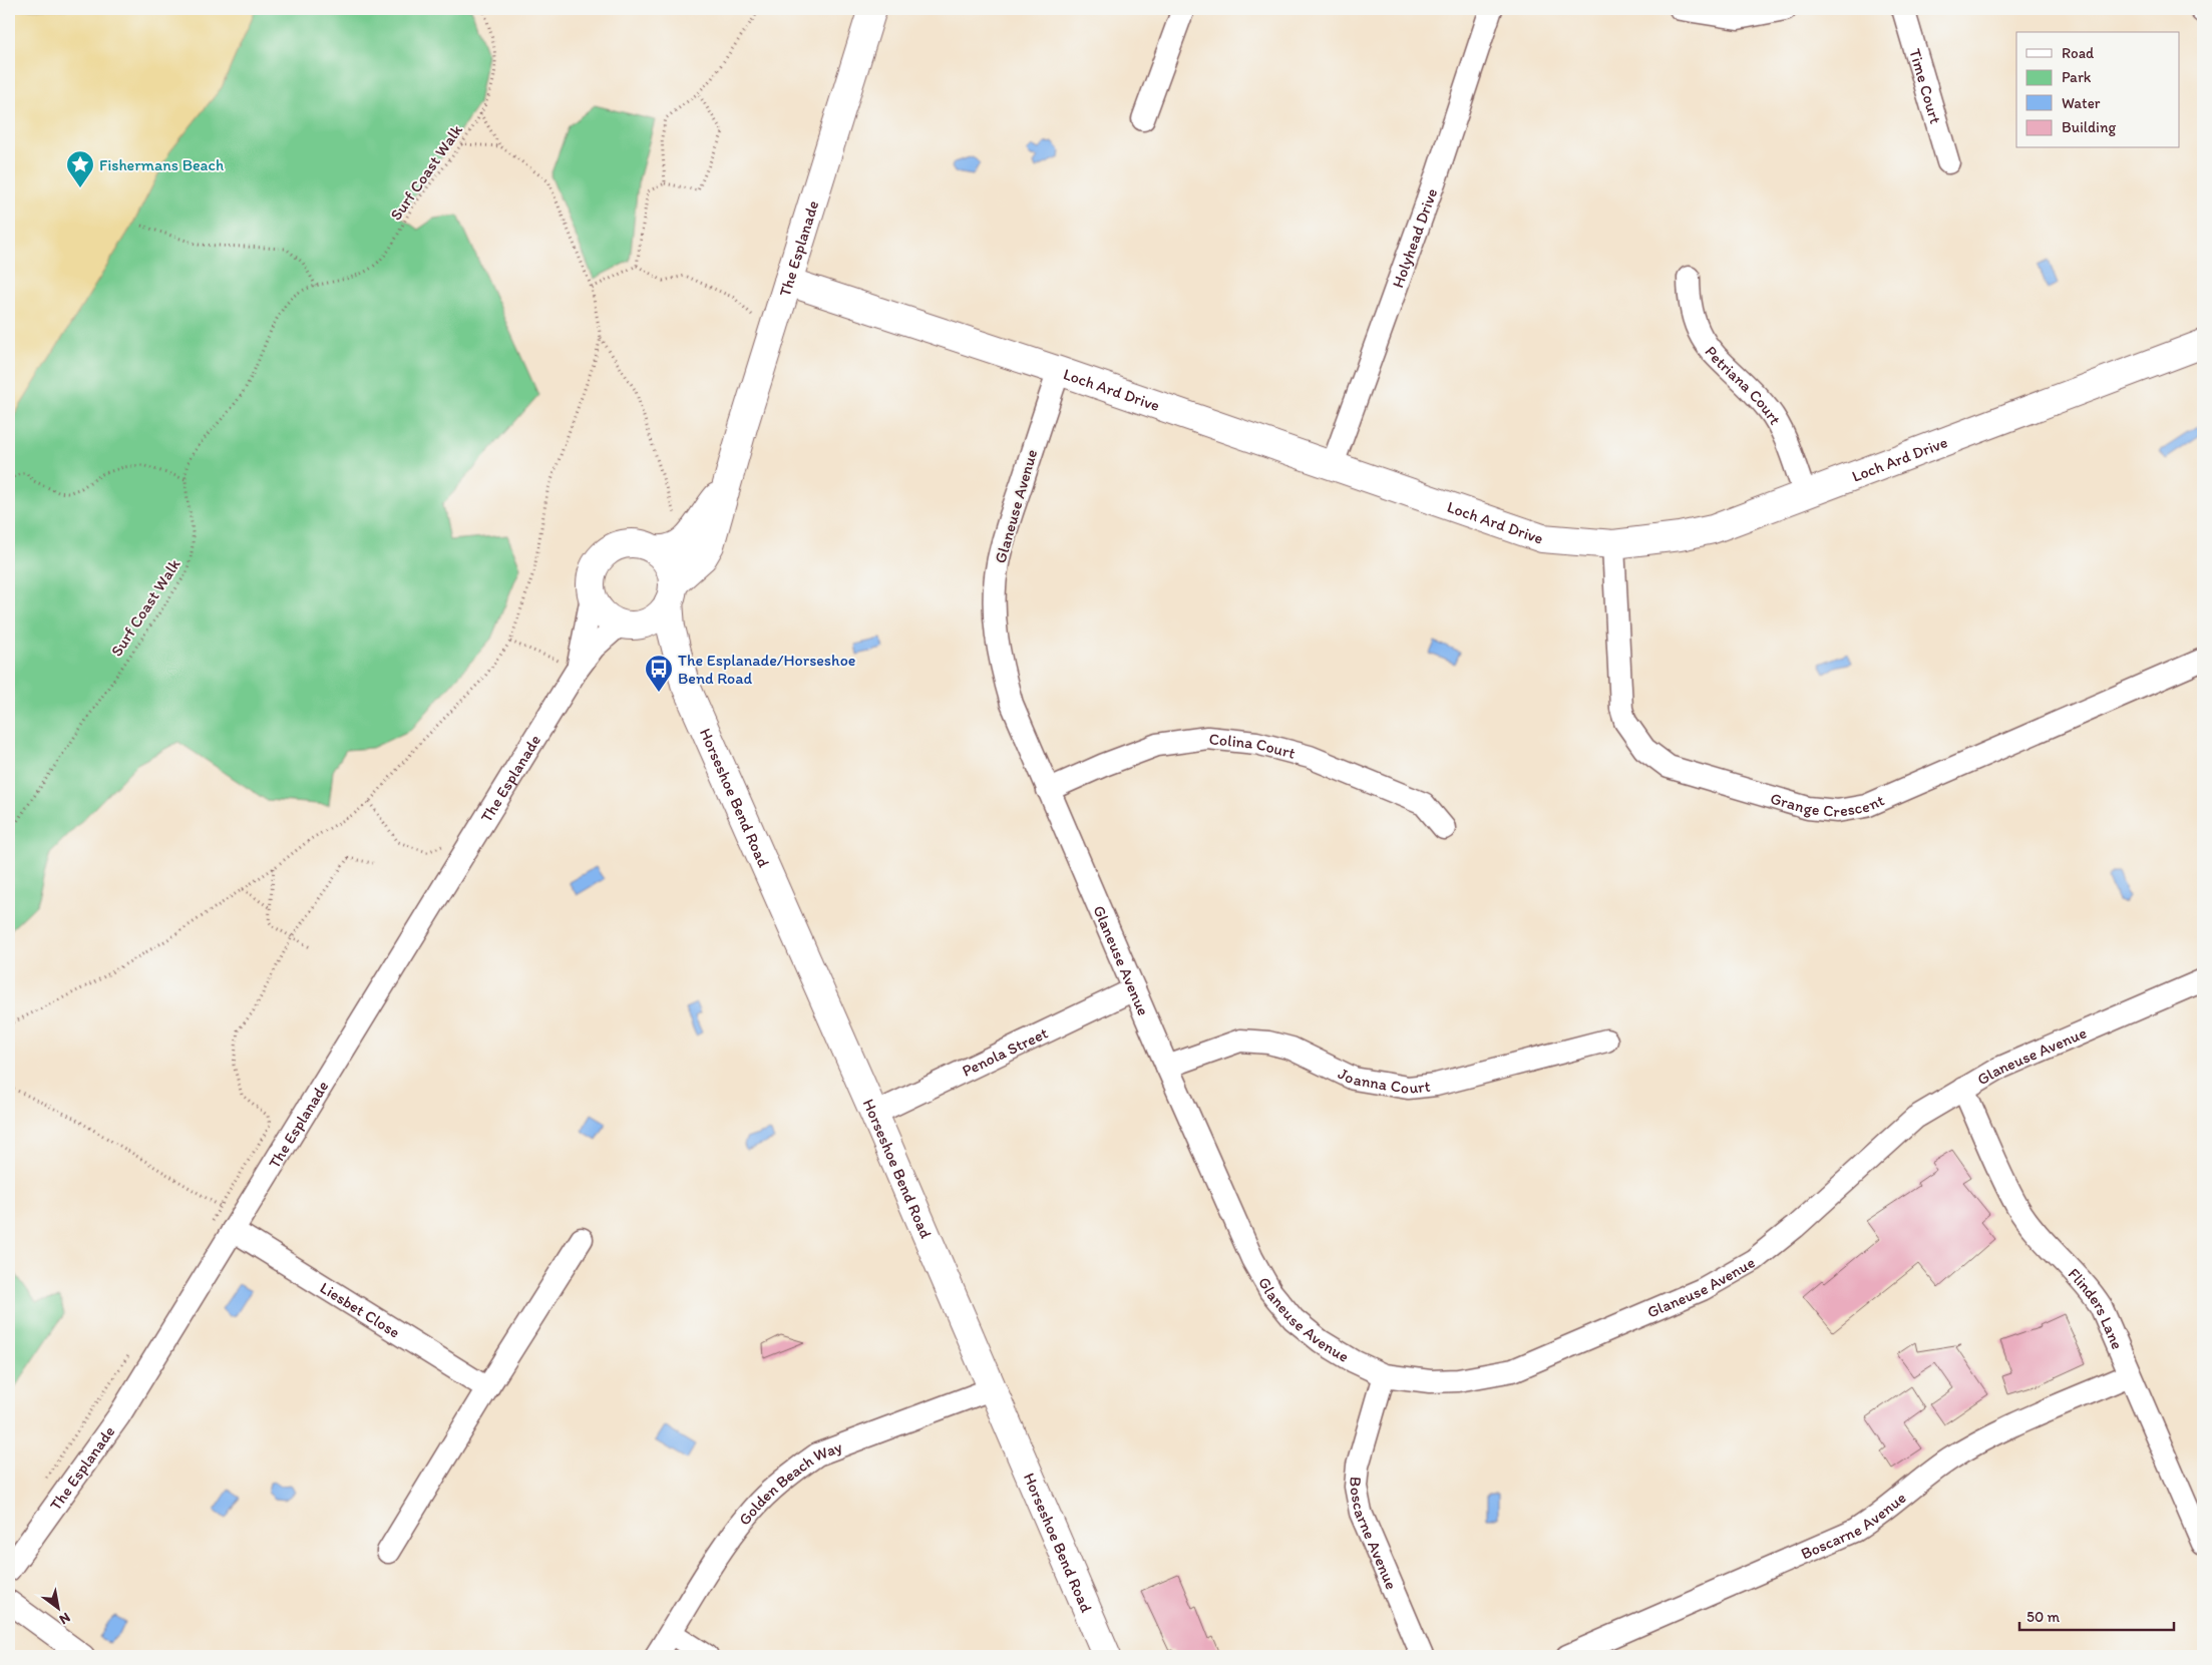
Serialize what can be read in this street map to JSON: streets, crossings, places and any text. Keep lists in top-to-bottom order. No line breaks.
{"streets":{"street":["Time Court","Holyhead Drive","The Esplanade","Petriana Court","Loch Ard Drive","Glaneuse Avenue","Colina Court","Grange Crescent","Horseshoe Bend Road","Penola Street","Joanna Court","Liesbet Close","Flinders Lane","Golden Beach Way","Boscarne Avenue"],"path":["Surf Coast Walk"]},"crossings":[["Holyhead Drive","Loch Ard Drive"],["The Esplanade","Loch Ard Drive"],["The Esplanade","Horseshoe Bend Road"],["The Esplanade","Liesbet Close"],["Petriana Court","Loch Ard Drive"],["Loch Ard Drive","Glaneuse Avenue"],["Loch Ard Drive","Grange Crescent"],["Glaneuse Avenue","Colina Court"],["Glaneuse Avenue","Penola Street"],["Glaneuse Avenue","Joanna Court"],["Glaneuse Avenue","Flinders Lane"],["Glaneuse Avenue","Boscarne Avenue"],["Horseshoe Bend Road","Penola Street"],["Horseshoe Bend Road","Golden Beach Way"],["Flinders Lane","Boscarne Avenue"]],"places":{"place":["Fishermans Beach"],"bus stop":["The Esplanade/Horseshoe Bend Road"]},"legend":["Road","Park","Water","Building"],"scale_bar":"50 m","north":"bottom right"}
